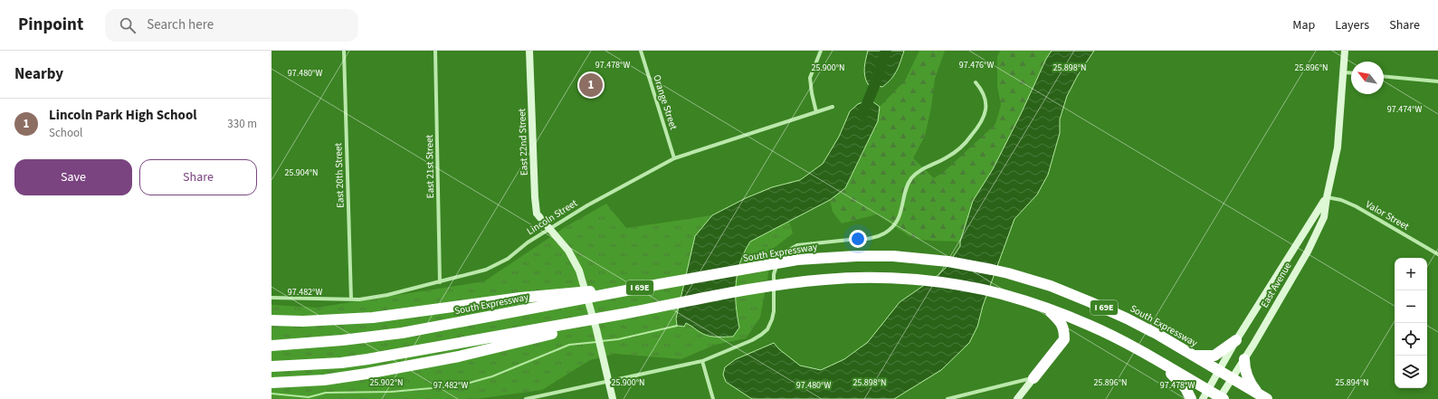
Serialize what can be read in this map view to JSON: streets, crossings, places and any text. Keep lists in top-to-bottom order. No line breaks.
{"streets":{"highway":["South Expressway","I 69E"],"street":["Orange Street","East 22nd Street","East 21st Street","East 20th Street","Valor Street","Lincoln Street","East Avenue"]},"crossings":[["Orange Street","Lincoln Street"],["East 22nd Street","Lincoln Street"],["East 21st Street","Lincoln Street"],["East 20th Street","Lincoln Street"],["Valor Street","East Avenue"],["South Expressway","East Avenue"],["East Avenue","I 69E"]],"north":"top left","page":{"header":"Pinpoint","search":"Search here","nav":["Map","Layers","Share"],"heading":"Nearby","pins":"1","list":[{"mark":"1","name":"Lincoln Park High School","note":"School","value":"330 m"}],"buttons":["Save","Share"],"map_buttons":["+","−"]},"coordinates":["97.478°W","97.476°W","25.900°N","25.898°N","25.896°N","97.480°W","97.474°W","25.904°N","97.482°W","25.902°N","25.894°N"]}
